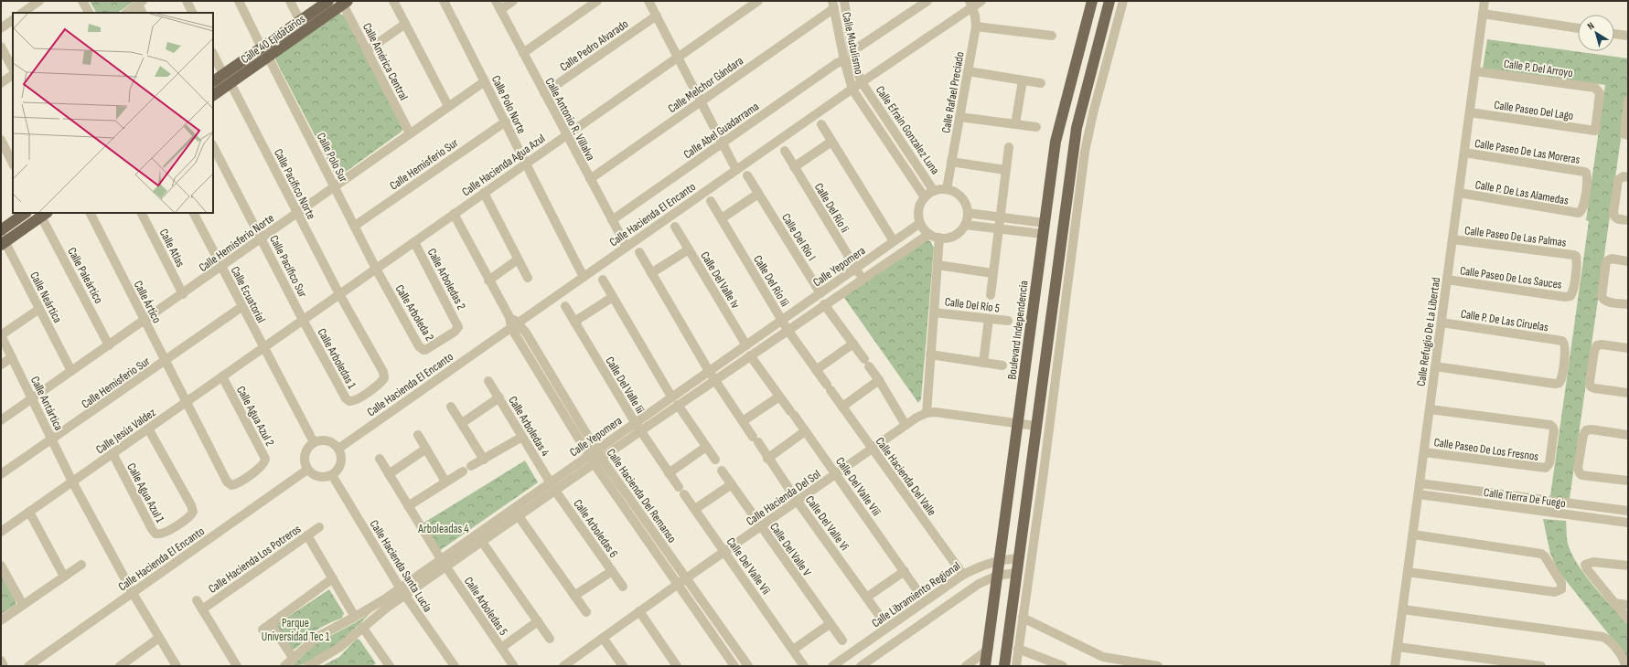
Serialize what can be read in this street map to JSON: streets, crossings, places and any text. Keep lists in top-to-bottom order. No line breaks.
{"streets":{"main road":["Calle 40 Ejidatarios","Boulevard Independencia"],"street":["Calle Mutulismo","Calle Pedro Alvarado","Calle América Central","Calle P. Del Arroyo","Calle Melchor Gándara","Calle Rafael Preciado","Calle Polo Norte","Calle Paseo Del Lago","Calle Antonio R. Villalva","Calle Abel Guadarrama","Calle Efrain Gonzalez Luna","Calle Paseo De Las Moreras","Calle Polo Sur","Calle Hemisferio Sur","Calle Hacienda Agua Azul","Calle Pacífico Norte","Calle P. De Las Alamedas","Calle Del Río Ii","Calle Hacienda El Encanto","Calle Paseo De Las Palmas","Calle Del Río I","Calle Hemisferio Norte","Calle Atlas","Calle Pacífico Sur","Calle Yepomera","Calle Paleártico","Calle Paseo De Los Sauces","Calle Arboledas 2","Calle Del Valle Iv","Calle Del Río Iii","Calle Ecuatorial","Calle Neártica","Calle Ártico","Calle Del Río 5","Calle Arboleda 2","Calle P. De Las Ciruelas","Calle Refugio De La Libertad","Calle Arboledas 1","Calle Del Valle Iii","Calle Antártica","Calle Agua Azul 2","Calle Arboledas 4","Calle Jesús Valdez","Calle Paseo De Los Fresnos","Calle Hacienda Del Valle","Calle Del Valle Viii","Calle Agua Azul 1","Calle Hacienda Del Remanso","Calle Hacienda Del Sol","Calle Tierra De Fuego","Calle Del Valle Vi","Calle Arboledas 6","Calle Del Valle V","Calle Hacienda Los Potreros","Calle Hacienda Santa Lucía","Calle Del Valle Vii","Calle Libramiento Regional","Calle Arboledas 5"]},"crossings":[["Calle 40 Ejidatarios","Calle América Central"],["Calle 40 Ejidatarios","Calle Polo Sur"],["Calle 40 Ejidatarios","Calle Pacífico Norte"],["Calle Mutulismo","Calle Melchor Gándara"],["Calle Mutulismo","Calle Abel Guadarrama"],["Calle Mutulismo","Calle Efrain Gonzalez Luna"],["Calle Mutulismo","Calle Hacienda El Encanto"],["Calle Pedro Alvarado","Calle Antonio R. Villalva"],["Calle América Central","Calle Hemisferio Norte"],["Calle P. Del Arroyo","Calle Paseo Del Lago"],["Calle P. Del Arroyo","Calle Refugio De La Libertad"],["Calle Melchor Gándara","Calle Antonio R. Villalva"],["Calle Rafael Preciado","Calle Efrain Gonzalez Luna"],["Calle Rafael Preciado","Calle Hacienda El Encanto"],["Calle Rafael Preciado","Calle Yepomera"],["Calle Polo Norte","Calle Hemisferio Sur"],["Calle Polo Norte","Calle Hacienda Agua Azul"],["Calle Polo Norte","Calle Hacienda El Encanto"],["Calle Polo Norte","Calle Hemisferio Norte"],["Calle Paseo Del Lago","Calle Refugio De La Libertad"],["Calle Antonio R. Villalva","Calle Abel Guadarrama"],["Calle Antonio R. Villalva","Calle Hacienda Agua Azul"],["Calle Antonio R. Villalva","Calle Hacienda El Encanto"],["Calle Efrain Gonzalez Luna","Calle Hacienda El Encanto"],["Calle Efrain Gonzalez Luna","Calle Yepomera"],["Calle Paseo De Las Moreras","Calle P. De Las Alamedas"],["Calle Paseo De Las Moreras","Calle Refugio De La Libertad"],["Calle Polo Sur","Calle Hemisferio Sur"],["Calle Polo Sur","Calle Hacienda Agua Azul"],["Calle Polo Sur","Calle Hemisferio Norte"],["Calle Polo Sur","Calle Arboleda 2"],["Calle Hemisferio Sur","Calle Ecuatorial"],["Calle Hemisferio Sur","Calle Ártico"],["Calle Hemisferio Sur","Calle Antártica"],["Calle Hacienda Agua Azul","Calle Pacífico Norte"],["Calle Hacienda Agua Azul","Calle Pacífico Sur"],["Calle Hacienda Agua Azul","Calle Arboledas 2"],["Calle Hacienda Agua Azul","Calle Ecuatorial"],["Calle Hacienda Agua Azul","Calle Arboleda 2"],["Calle Hacienda Agua Azul","Calle Arboledas 1"],["Calle Hacienda Agua Azul","Calle Jesús Valdez"],["Calle Hacienda Agua Azul","Calle Hacienda Del Remanso"],["Calle Pacífico Norte","Calle Hemisferio Norte"],["Calle Pacífico Norte","Calle Arboledas 1"],["Calle P. De Las Alamedas","Calle Refugio De La Libertad"],["Calle Del Río Ii","Calle Yepomera"],["Calle Hacienda El Encanto","Calle Antártica"],["Calle Hacienda El Encanto","Calle Hacienda Del Remanso"],["Calle Hacienda El Encanto","Calle Hacienda Santa Lucía"],["Calle Paseo De Las Palmas","Calle Paseo De Los Sauces"],["Calle Paseo De Las Palmas","Calle Refugio De La Libertad"],["Calle Del Río I","Calle Yepomera"],["Calle Hemisferio Norte","Calle Atlas"],["Calle Hemisferio Norte","Calle Pacífico Sur"],["Calle Hemisferio Norte","Calle Paleártico"],["Calle Hemisferio Norte","Calle Ecuatorial"],["Calle Hemisferio Norte","Calle Neártica"],["Calle Hemisferio Norte","Calle Ártico"],["Calle Hemisferio Norte","Calle Antártica"],["Calle Pacífico Sur","Calle Arboledas 1"],["Calle Yepomera","Calle Del Valle Iv"],["Calle Yepomera","Calle Del Río Iii"],["Calle Yepomera","Calle Del Valle Iii"],["Calle Yepomera","Calle Arboledas 4"],["Calle Yepomera","Calle Hacienda Del Remanso"],["Calle Yepomera","Calle Arboledas 6"],["Calle Yepomera","Calle Hacienda Santa Lucía"],["Calle Yepomera","Calle Arboledas 5"],["Calle Paseo De Los Sauces","Calle Refugio De La Libertad"],["Calle Arboledas 2","Calle Arboleda 2"],["Calle Del Río Iii","Calle Hacienda Del Valle"],["Calle Ecuatorial","Calle Jesús Valdez"],["Calle Ártico","Calle Agua Azul 2"],["Calle Ártico","Calle Jesús Valdez"],["Calle P. De Las Ciruelas","Calle Refugio De La Libertad"],["Boulevard Independencia","Calle Hacienda Del Sol"],["Boulevard Independencia","Calle Libramiento Regional"],["Calle Refugio De La Libertad","Calle Paseo De Los Fresnos"],["Calle Refugio De La Libertad","Calle Tierra De Fuego"],["Calle Del Valle Iii","Calle Del Valle Vii"],["Calle Antártica","Calle Jesús Valdez"],["Calle Agua Azul 2","Calle Jesús Valdez"],["Calle Arboledas 4","Calle Arboledas 6"],["Calle Jesús Valdez","Calle Agua Azul 1"],["Calle Hacienda Del Valle","Calle Hacienda Del Sol"],["Calle Hacienda Del Valle","Calle Libramiento Regional"],["Calle Del Valle Viii","Calle Hacienda Del Sol"],["Calle Hacienda Del Remanso","Calle Hacienda Del Sol"],["Calle Hacienda Del Sol","Calle Del Valle Vi"],["Calle Hacienda Del Sol","Calle Del Valle V"],["Calle Hacienda Del Sol","Calle Del Valle Vii"]],"parks":["Arboleadas 4","Parque Universidad Tec 1"],"north":"top left"}
